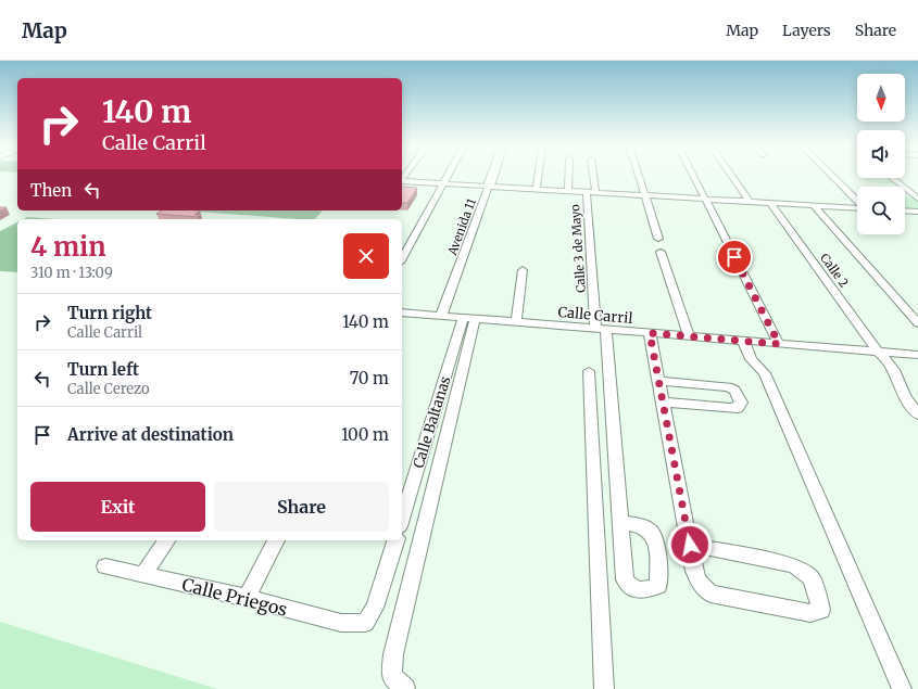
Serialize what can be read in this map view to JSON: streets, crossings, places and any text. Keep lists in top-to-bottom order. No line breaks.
{"streets":{"street":["Avenida 11","Calle 3 de Mayo","Calle 2","Calle Carril","Calle Baltanas","Calle Priegos"]},"crossings":[["Avenida 11","Calle Carril"],["Calle 3 de Mayo","Calle Carril"],["Calle 2","Calle Carril"],["Calle Carril","Calle Baltanas"]],"north":"bottom","page":{"header":"Map","nav":["Map","Layers","Share"],"turn":["140 m","Calle Carril"],"then":"Then","heading":["4 min","310 m · 13:09"],"list":[{"name":"Turn right","note":"Calle Carril","value":"140 m"},{"name":"Turn left","note":"Calle Cerezo","value":"70 m"},{"name":"Arrive at destination","value":"100 m"}],"buttons":["Exit","Share"]}}
